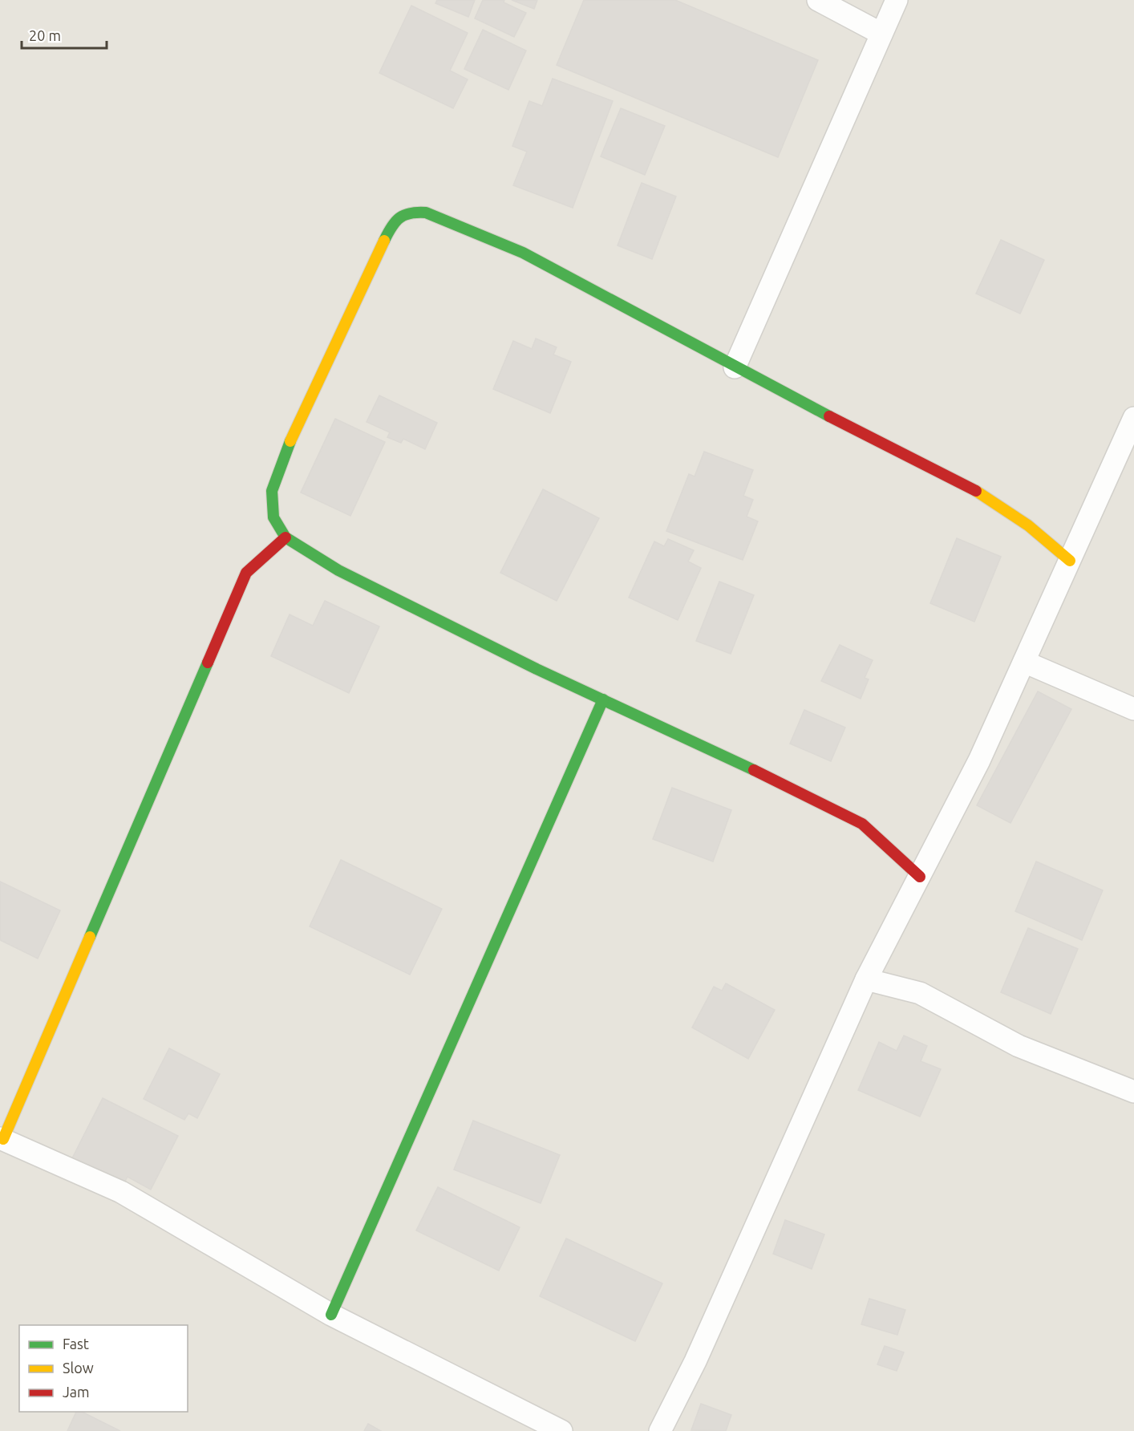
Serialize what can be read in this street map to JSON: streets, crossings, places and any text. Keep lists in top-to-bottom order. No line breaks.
{"legend":["Fast","Slow","Jam"],"scale_bar":"20 m"}
